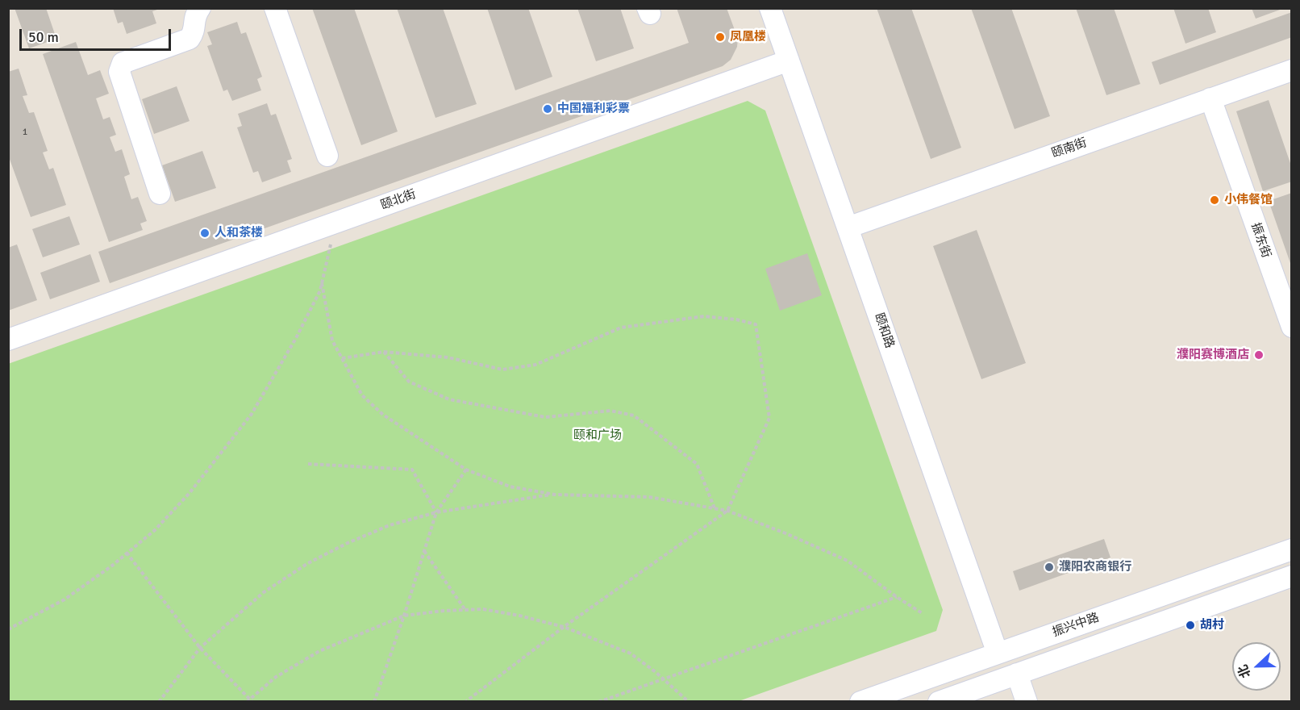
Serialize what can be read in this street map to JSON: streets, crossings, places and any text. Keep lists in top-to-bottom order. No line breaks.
{"streets":{"street":["颐南街","颐北街","振东街","颐和路","振兴中路"]},"crossings":[["颐南街","振东街"],["颐南街","颐和路"],["颐北街","颐和路"],["颐和路","振兴中路"]],"parks":["颐和广场"],"places":["凤凰楼","中国福利彩票","小伟餐馆","人和茶楼","濮阳赛博酒店","濮阳农商银行","胡村"],"house_numbers":["1"],"scale_bar":"50 m","north":"left"}
